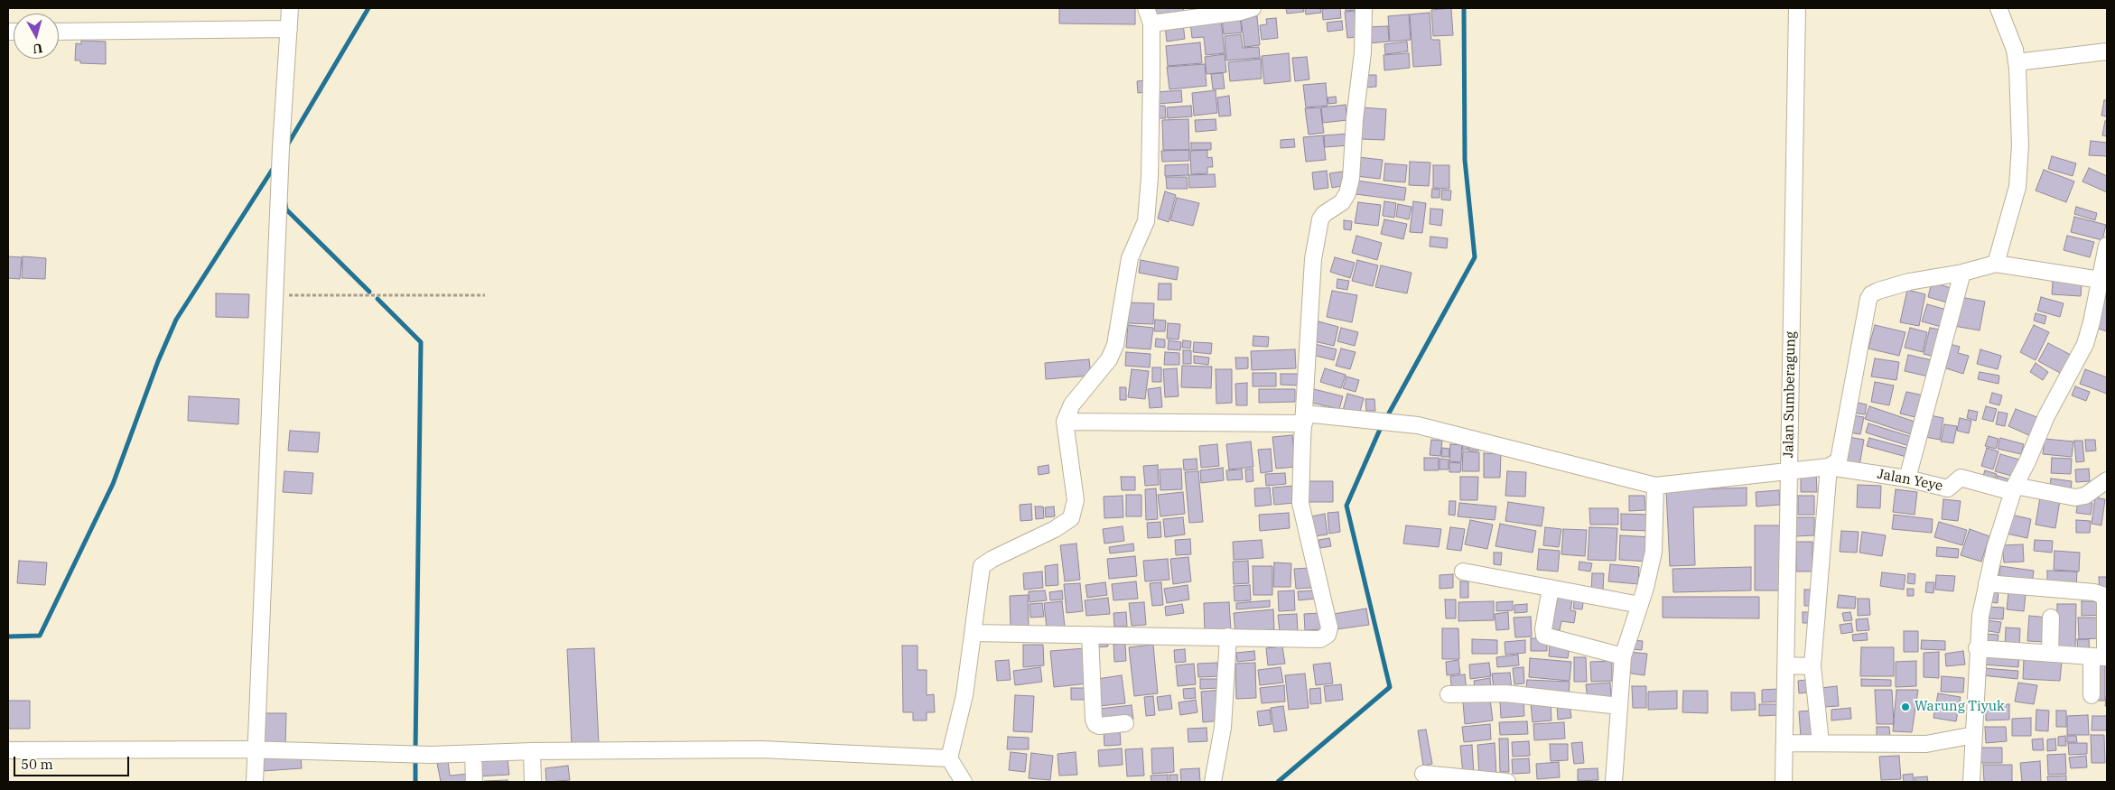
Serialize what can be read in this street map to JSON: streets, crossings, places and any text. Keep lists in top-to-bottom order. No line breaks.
{"streets":{"street":["Jalan Sumberagung","Jalan Yeye"]},"crossings":[["Jalan Sumberagung","Jalan Yeye"]],"places":["Warung Tiyuk"],"scale_bar":"50 m","north":"bottom"}
